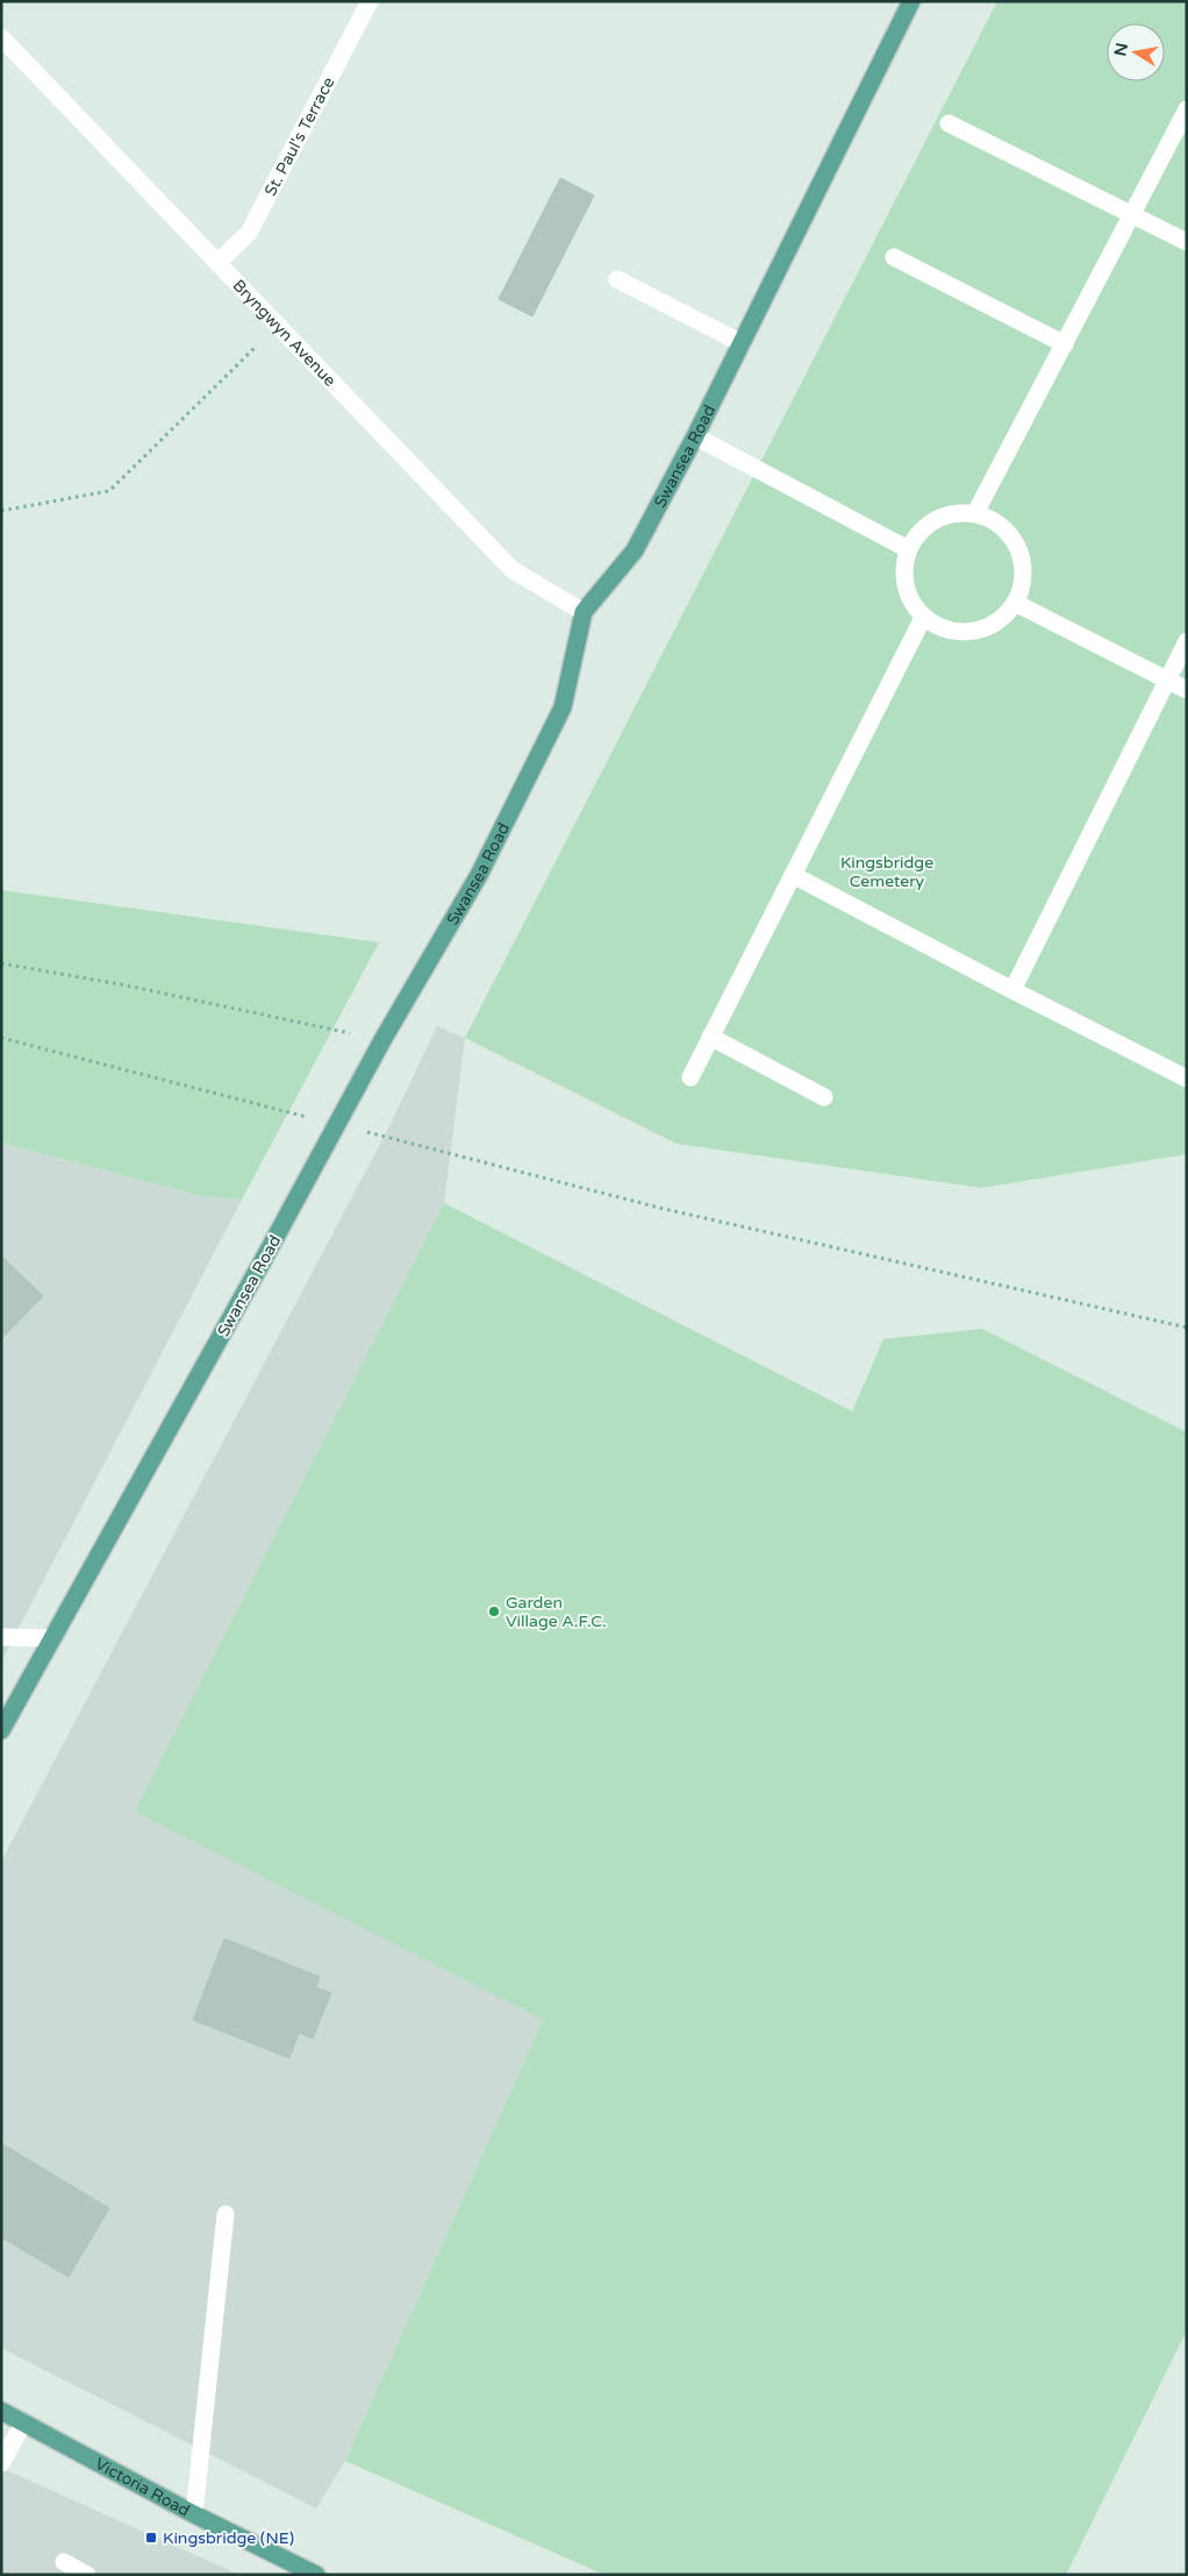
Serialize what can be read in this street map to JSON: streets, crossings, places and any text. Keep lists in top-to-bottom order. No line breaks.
{"streets":{"main road":["Swansea Road","Victoria Road"],"street":["St. Paul's Terrace","Bryngwyn Avenue"]},"crossings":[["St. Paul's Terrace","Bryngwyn Avenue"],["Bryngwyn Avenue","Swansea Road"]],"parks":["Kingsbridge Cemetery"],"places":{"other":["Garden Village A.F.C."],"transit":["Kingsbridge (NE)"]},"north":"left"}
